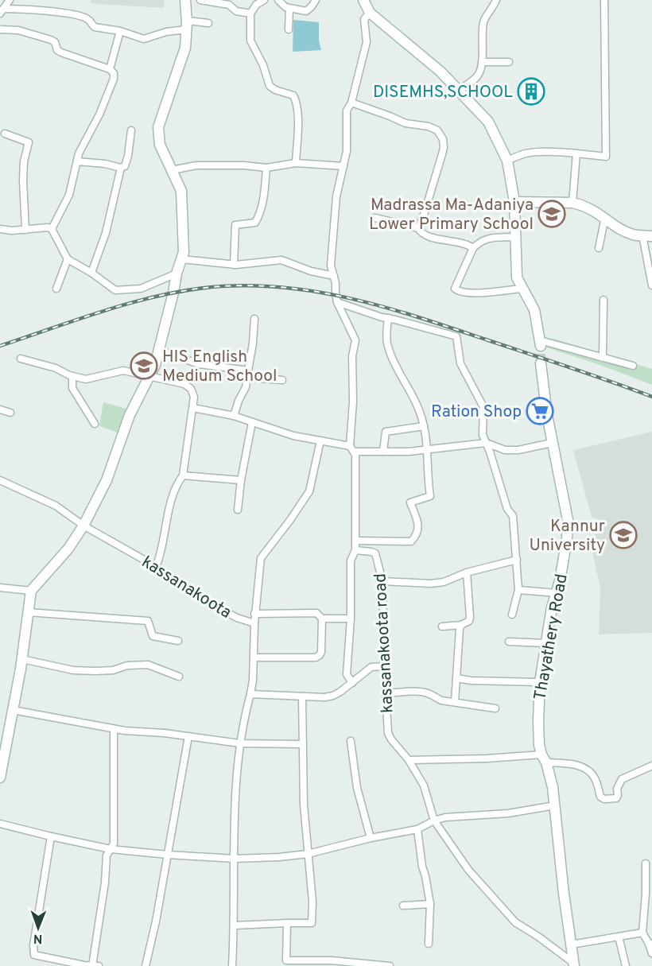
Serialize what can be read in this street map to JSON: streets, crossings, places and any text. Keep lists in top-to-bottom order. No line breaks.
{"streets":{"street":["kassanakoota","Thayathery Road","kassanakoota road"]},"crossings":[["Thayathery Road","kassanakoota road"]],"places":{"building":["DISEMHS,SCHOOL"],"school or university":["Madrassa Ma-Adaniya Lower Primary School","HIS English Medium School","Kannur University"],"supermarket":["Ration Shop"]},"north":"bottom"}
